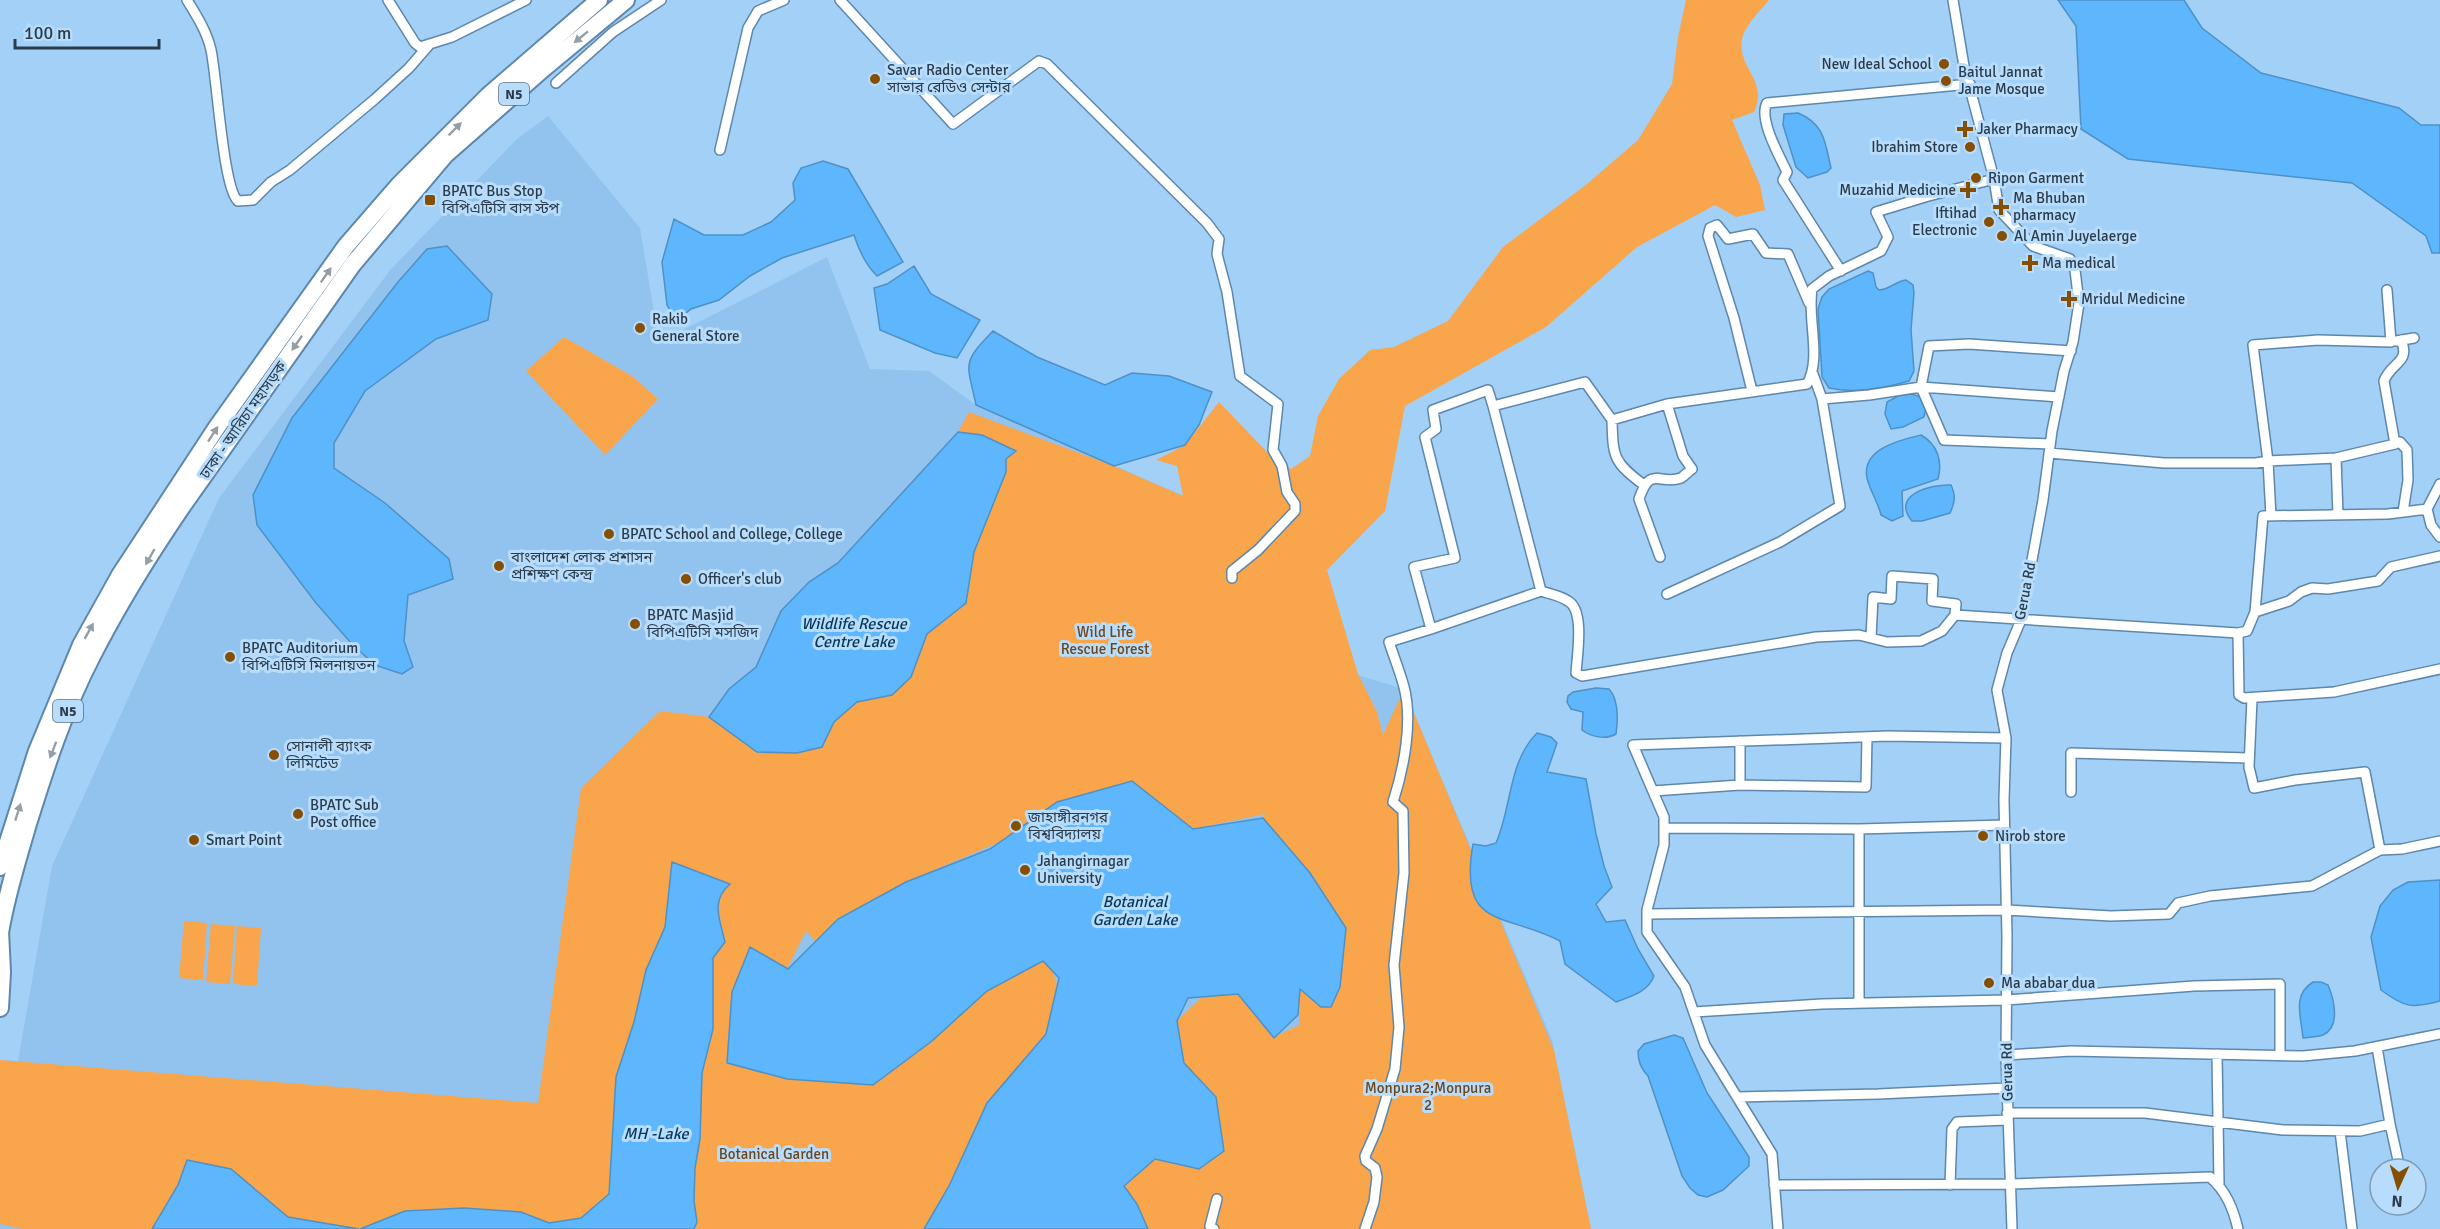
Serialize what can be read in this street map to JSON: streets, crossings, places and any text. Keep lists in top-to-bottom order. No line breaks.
{"streets":{"highway":["N5","ঢাকা - আরিচা মহাসড়ক"],"street":["Gerua Rd"]},"water":["Wildlife Rescue Centre Lake","Botanical Garden Lake","MH -Lake"],"parks":["Wild Life Rescue Forest","Monpura2;Monpura 2","Botanical Garden"],"places":{"other":["New Ideal School","Savar Radio Center সাভার রেডিও সেন্টার","Baitul Jannat Jame Mosque","Ibrahim Store","Ripon Garment","Iftihad Electronic","Al Amin Juyelaerge","Rakib General Store","BPATC School and College, College","বাংলাদেশ লোক প্রশাসন প্রশিক্ষণ কেন্দ্র","Officer's club","BPATC Masjid বিপিএটিসি মসজিদ","BPATC Auditorium বিপিএটিসি মিলনায়তন","সোনালী ব্যাংক লিমিটেড","BPATC Sub Post office","জাহাঙ্গীরনগর বিশ্ববিদ্যালয়","Nirob store","Smart Point","Jahangirnagar University","Ma ababar dua"],"health":["Jaker Pharmacy","Muzahid Medicine","Ma Bhuban pharmacy","Ma medical","Mridul Medicine"],"transit":["BPATC Bus Stop বিপিএটিসি বাস স্টপ"]},"scale_bar":"100 m","north":"bottom"}
